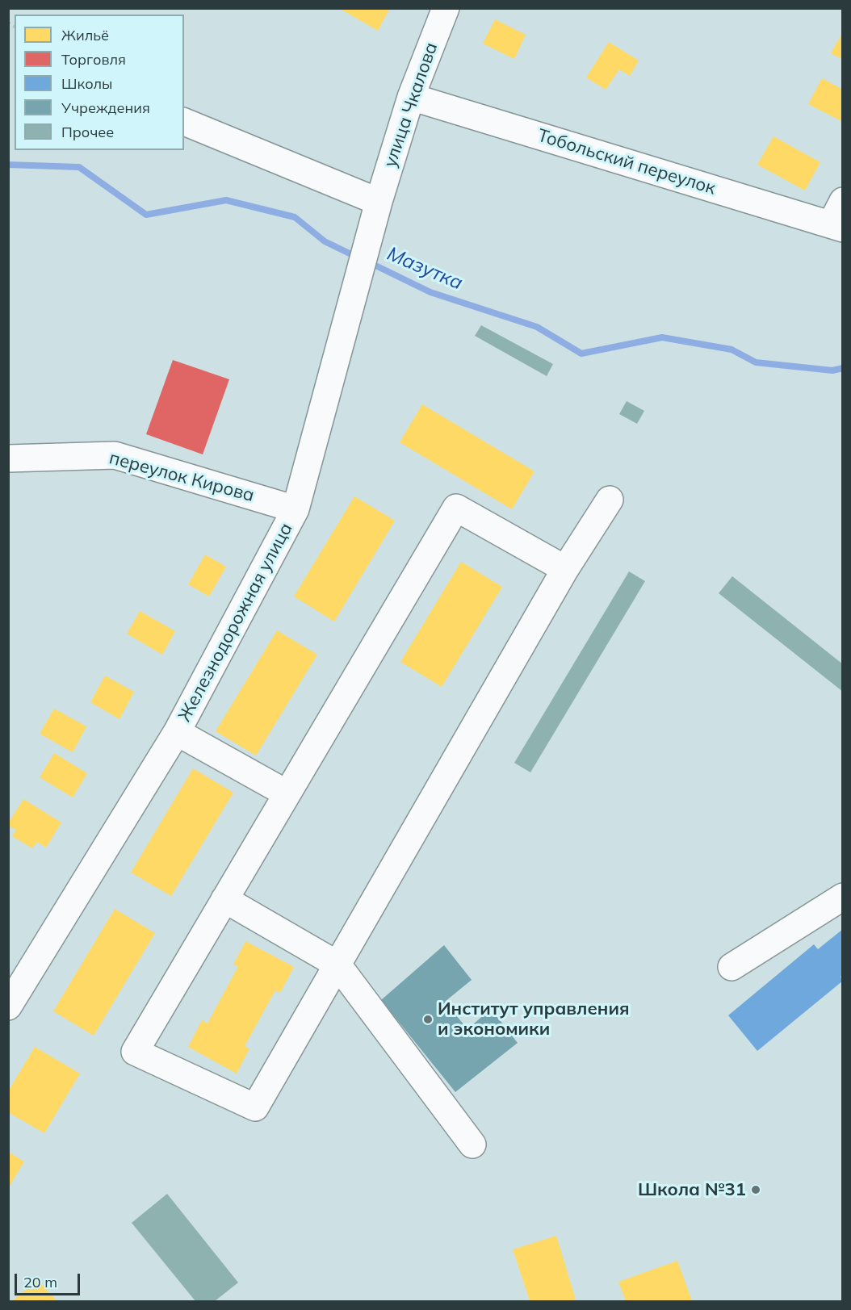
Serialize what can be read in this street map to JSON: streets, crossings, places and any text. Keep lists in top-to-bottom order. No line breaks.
{"streets":{"street":["улица Чкалова","Тобольский переулок","переулок Кирова","Железнодорожная улица"]},"crossings":[["улица Чкалова","Тобольский переулок"],["улица Чкалова","Железнодорожная улица"],["переулок Кирова","Железнодорожная улица"]],"water":["Мазутка"],"places":["Институт управления и экономики","Школа №31"],"legend":["Жильё","Торговля","Школы","Учреждения","Прочее"],"scale_bar":"20 m"}
